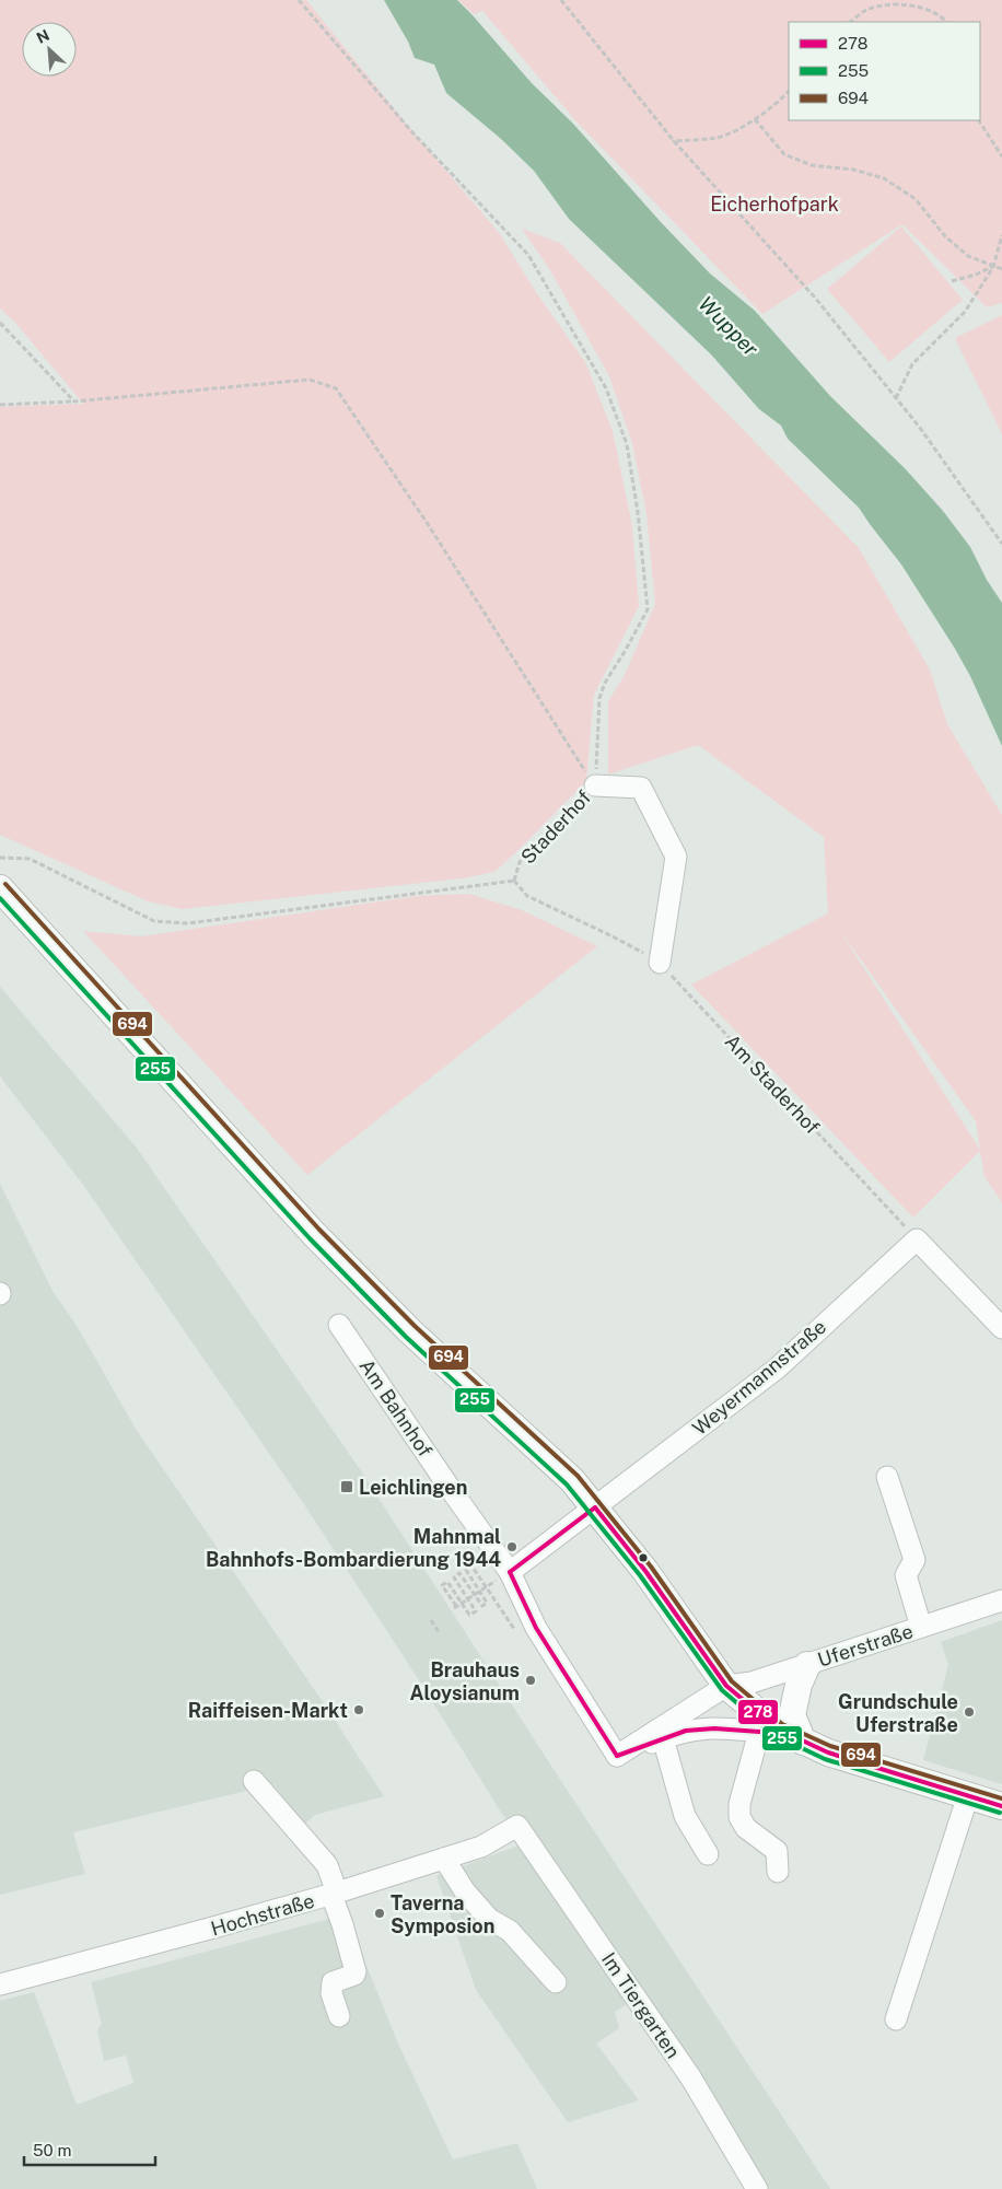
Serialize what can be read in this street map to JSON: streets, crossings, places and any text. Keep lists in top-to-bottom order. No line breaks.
{"streets":{"street":["Weyermannstraße","Am Bahnhof","Uferstraße","Hochstraße","Im Tiergarten"],"path":["Staderhof","Am Staderhof"]},"crossings":[["Staderhof","Am Staderhof"],["Am Staderhof","Weyermannstraße"],["Hochstraße","Im Tiergarten"]],"water":["Wupper"],"parks":["Eicherhofpark"],"places":{"transit":["Leichlingen"],"other":["Mahnmal Bahnhofs-Bombardierung 1944","Brauhaus Aloysianum","Raiffeisen-Markt","Grundschule Uferstraße","Taverna Symposion"]},"lines":["transit line 694","transit line 255","transit line 278"],"legend":["278","255","694"],"scale_bar":"50 m","north":"top left"}
